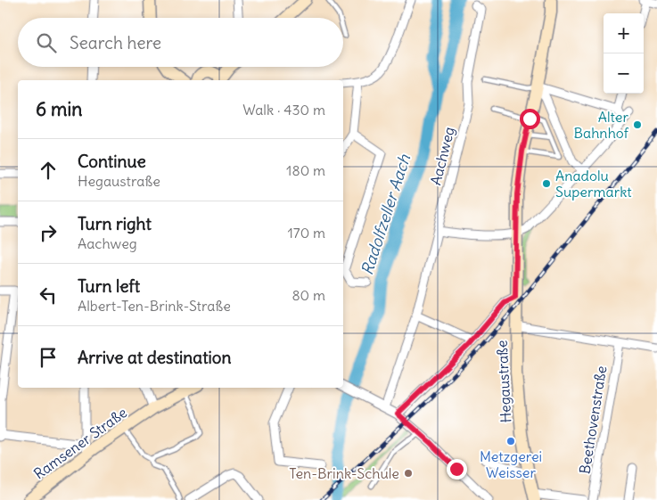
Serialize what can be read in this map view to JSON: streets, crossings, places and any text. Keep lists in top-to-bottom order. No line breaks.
{"streets":{"main road":["Hegaustraße","Ramsener Straße"],"street":["Aachweg","Beethovenstraße"]},"water":["Radolfzeller Aach"],"places":["Alter Bahnhof","Anadolu Supermarkt","Metzgerei Weisser","Ten-Brink-Schule"],"page":{"map_buttons":["+","−"],"search":"Search here","heading":["6 min","Walk · 430 m"],"list":[["Continue","Hegaustraße","180 m"],["Turn right","Aachweg","170 m"],["Turn left","Albert-Ten-Brink-Straße","80 m"],"Arrive at destination"]}}
